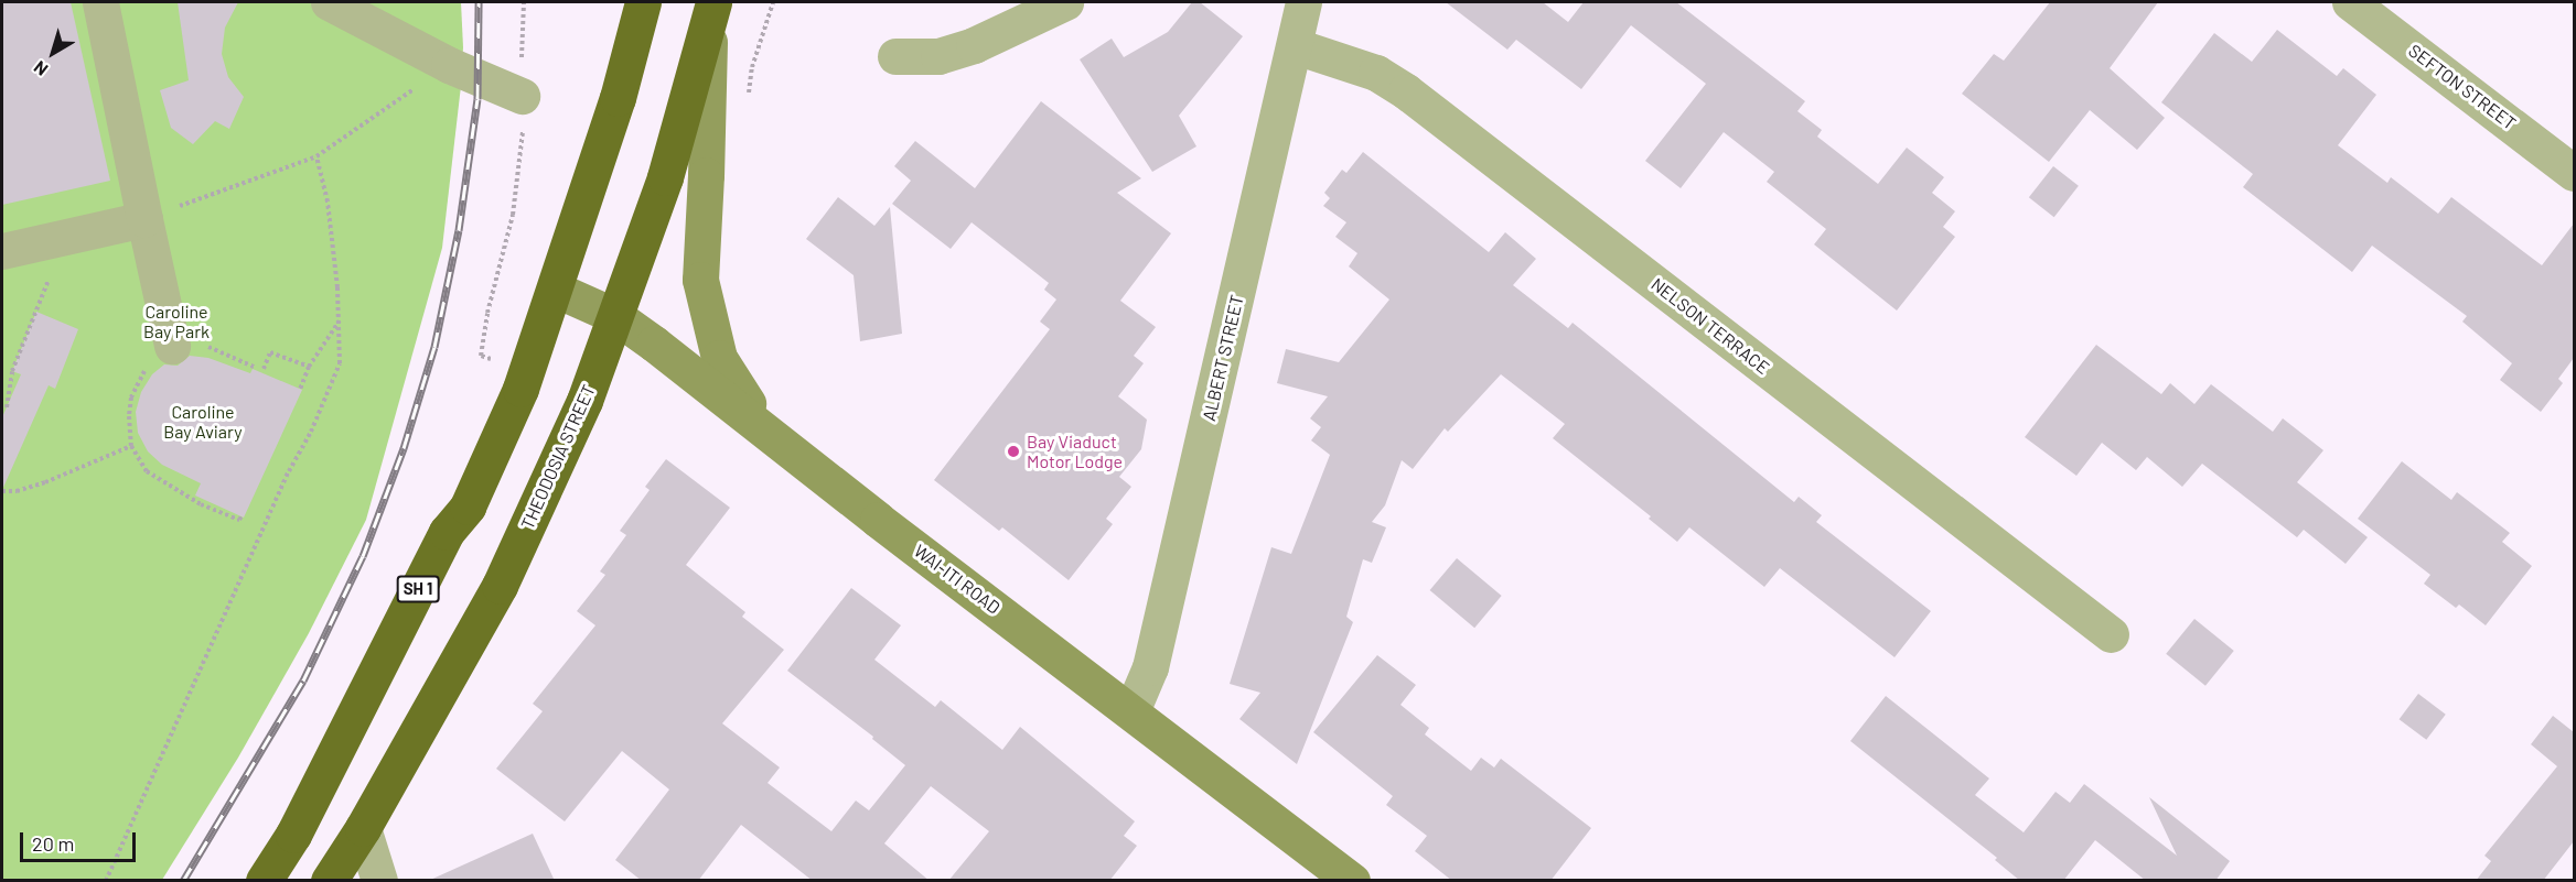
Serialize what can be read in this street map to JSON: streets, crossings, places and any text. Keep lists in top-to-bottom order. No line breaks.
{"streets":{"highway":["THEODOSIA STREET","SH 1"],"main road":["WAI-ITI ROAD"],"street":["SEFTON STREET","NELSON TERRACE","ALBERT STREET"]},"crossings":[["NELSON TERRACE","ALBERT STREET"],["ALBERT STREET","WAI-ITI ROAD"],["THEODOSIA STREET","WAI-ITI ROAD"],["WAI-ITI ROAD","SH 1"]],"parks":["Caroline Bay Park","Caroline Bay Aviary"],"places":["Bay Viaduct Motor Lodge"],"scale_bar":"20 m","north":"bottom left"}
